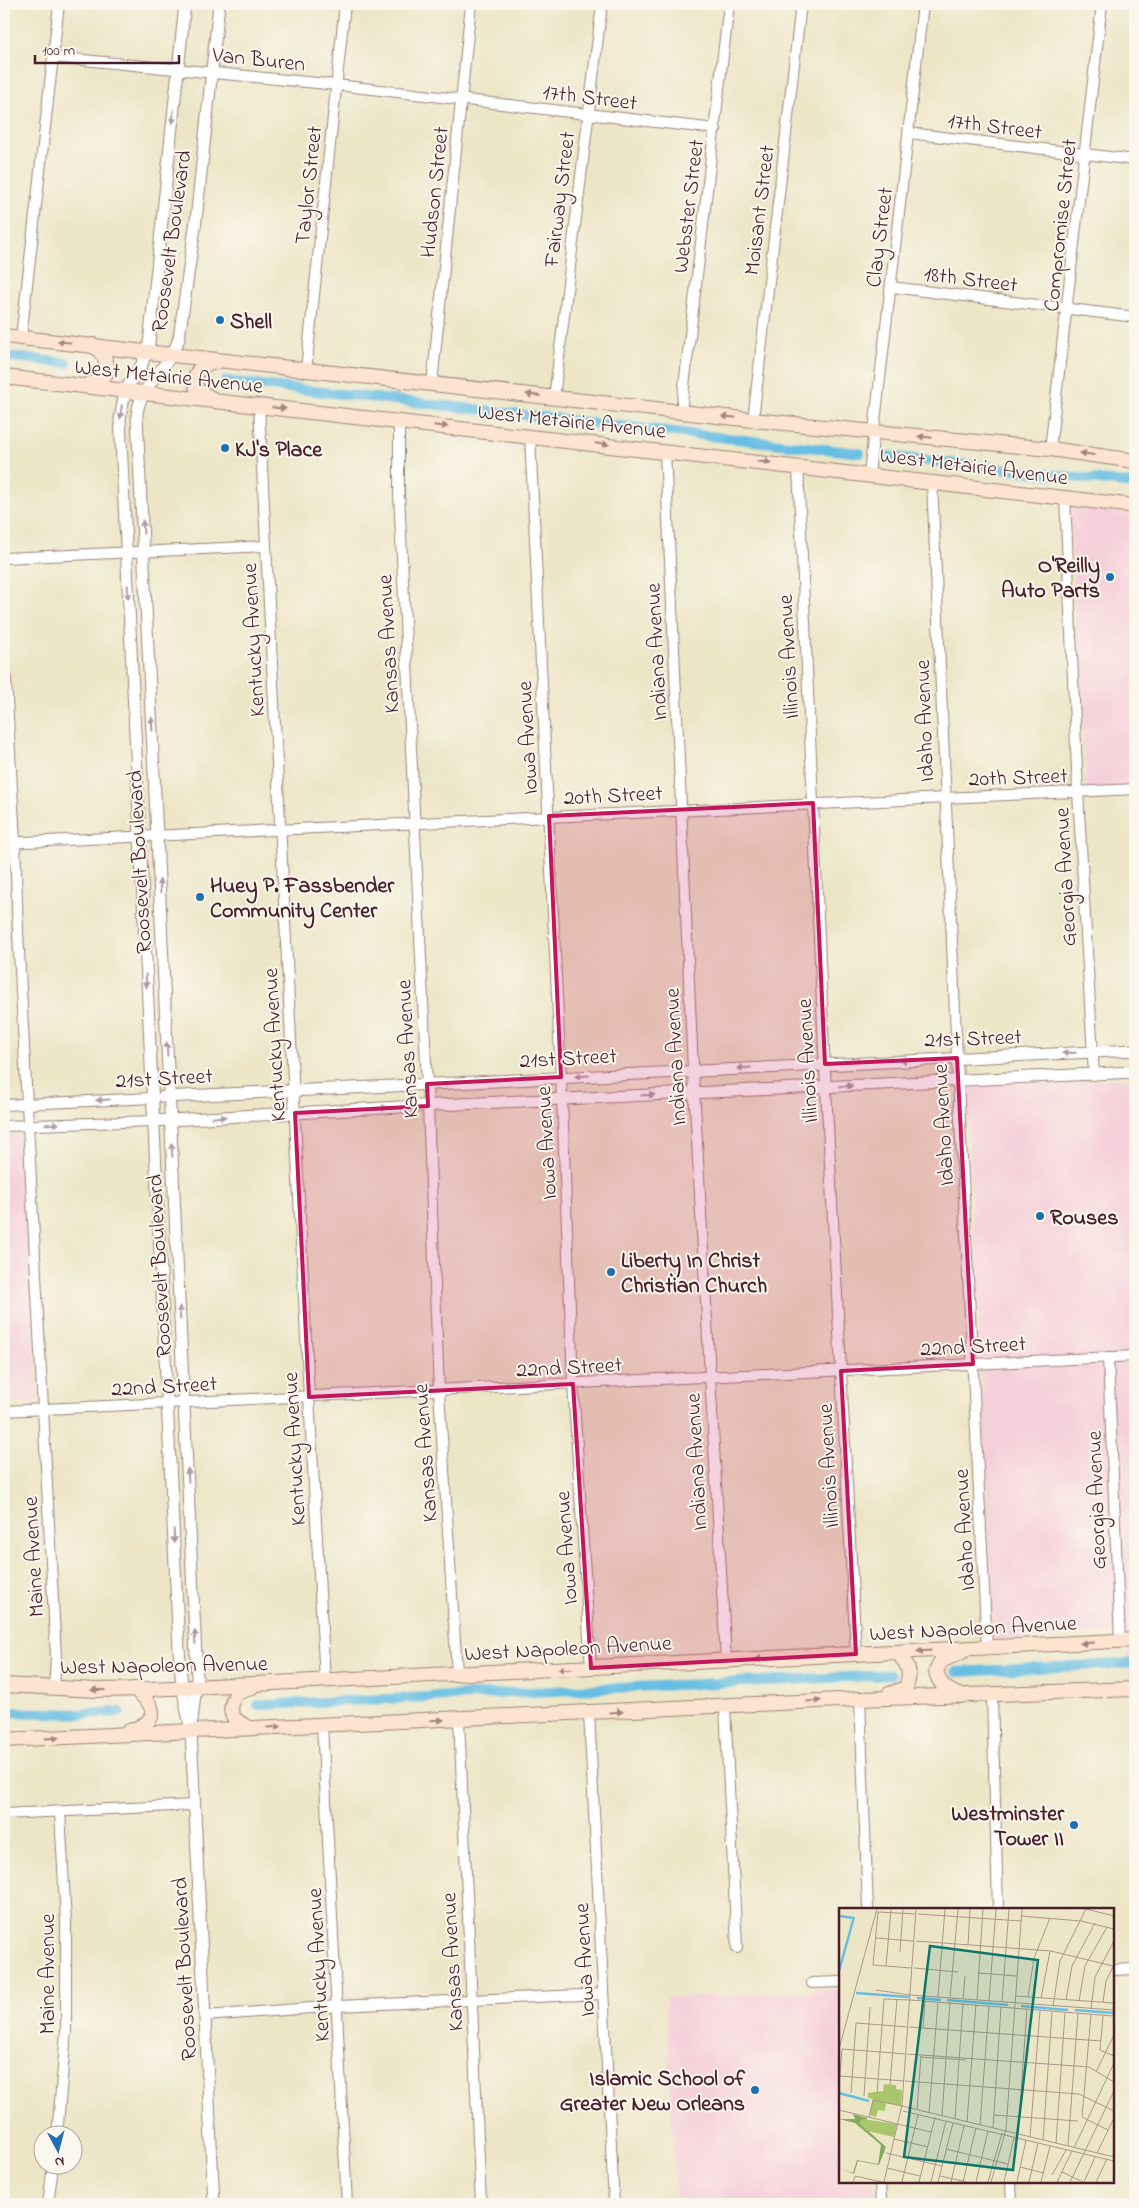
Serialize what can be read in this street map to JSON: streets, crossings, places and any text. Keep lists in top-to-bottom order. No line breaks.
{"streets":{"main road":["West Metairie Avenue","West Napoleon Avenue"],"street":["Van Buren","17th Street","Taylor Street","Hudson Street","Fairway Street","Webster Street","Moisant Street","Compromise Street","Clay Street","Roosevelt Boulevard","18th Street","Kentucky Avenue","Kansas Avenue","Indiana Avenue","Illinois Avenue","Idaho Avenue","Iowa Avenue","20th Street","Georgia Avenue","21st Street","22nd Street","Maine Avenue"]},"crossings":[["Van Buren","17th Street"],["Van Buren","Taylor Street"],["Van Buren","Hudson Street"],["Van Buren","Roosevelt Boulevard"],["17th Street","Hudson Street"],["17th Street","Fairway Street"],["17th Street","Webster Street"],["17th Street","Compromise Street"],["17th Street","Clay Street"],["Taylor Street","West Metairie Avenue"],["Hudson Street","West Metairie Avenue"],["Fairway Street","West Metairie Avenue"],["Webster Street","West Metairie Avenue"],["Moisant Street","West Metairie Avenue"],["Compromise Street","18th Street"],["Compromise Street","West Metairie Avenue"],["Clay Street","18th Street"],["Clay Street","West Metairie Avenue"],["Roosevelt Boulevard","West Metairie Avenue"],["Roosevelt Boulevard","20th Street"],["Roosevelt Boulevard","21st Street"],["Roosevelt Boulevard","22nd Street"],["Roosevelt Boulevard","West Napoleon Avenue"],["West Metairie Avenue","Kentucky Avenue"],["West Metairie Avenue","Kansas Avenue"],["West Metairie Avenue","Indiana Avenue"],["West Metairie Avenue","Illinois Avenue"],["West Metairie Avenue","Idaho Avenue"],["West Metairie Avenue","Iowa Avenue"],["West Metairie Avenue","Georgia Avenue"],["Kentucky Avenue","20th Street"],["Kentucky Avenue","21st Street"],["Kentucky Avenue","22nd Street"],["Kentucky Avenue","West Napoleon Avenue"],["Kansas Avenue","20th Street"],["Kansas Avenue","21st Street"],["Kansas Avenue","22nd Street"],["Kansas Avenue","West Napoleon Avenue"],["Indiana Avenue","20th Street"],["Indiana Avenue","21st Street"],["Indiana Avenue","22nd Street"],["Indiana Avenue","West Napoleon Avenue"],["Illinois Avenue","20th Street"],["Illinois Avenue","21st Street"],["Illinois Avenue","22nd Street"],["Illinois Avenue","West Napoleon Avenue"],["Idaho Avenue","20th Street"],["Idaho Avenue","21st Street"],["Idaho Avenue","22nd Street"],["Idaho Avenue","West Napoleon Avenue"],["Iowa Avenue","20th Street"],["Iowa Avenue","21st Street"],["Iowa Avenue","22nd Street"],["Iowa Avenue","West Napoleon Avenue"],["20th Street","Georgia Avenue"],["20th Street","Maine Avenue"],["Georgia Avenue","21st Street"],["Georgia Avenue","22nd Street"],["Georgia Avenue","West Napoleon Avenue"],["21st Street","Maine Avenue"],["22nd Street","Maine Avenue"],["Maine Avenue","West Napoleon Avenue"]],"places":["Shell","KJ's Place","O'Reilly Auto Parts","Huey P. Fassbender Community Center","Rouses","Liberty In Christ Christian Church","Westminster Tower II","Islamic School of Greater New Orleans"],"scale_bar":"100 m","north":"bottom"}
